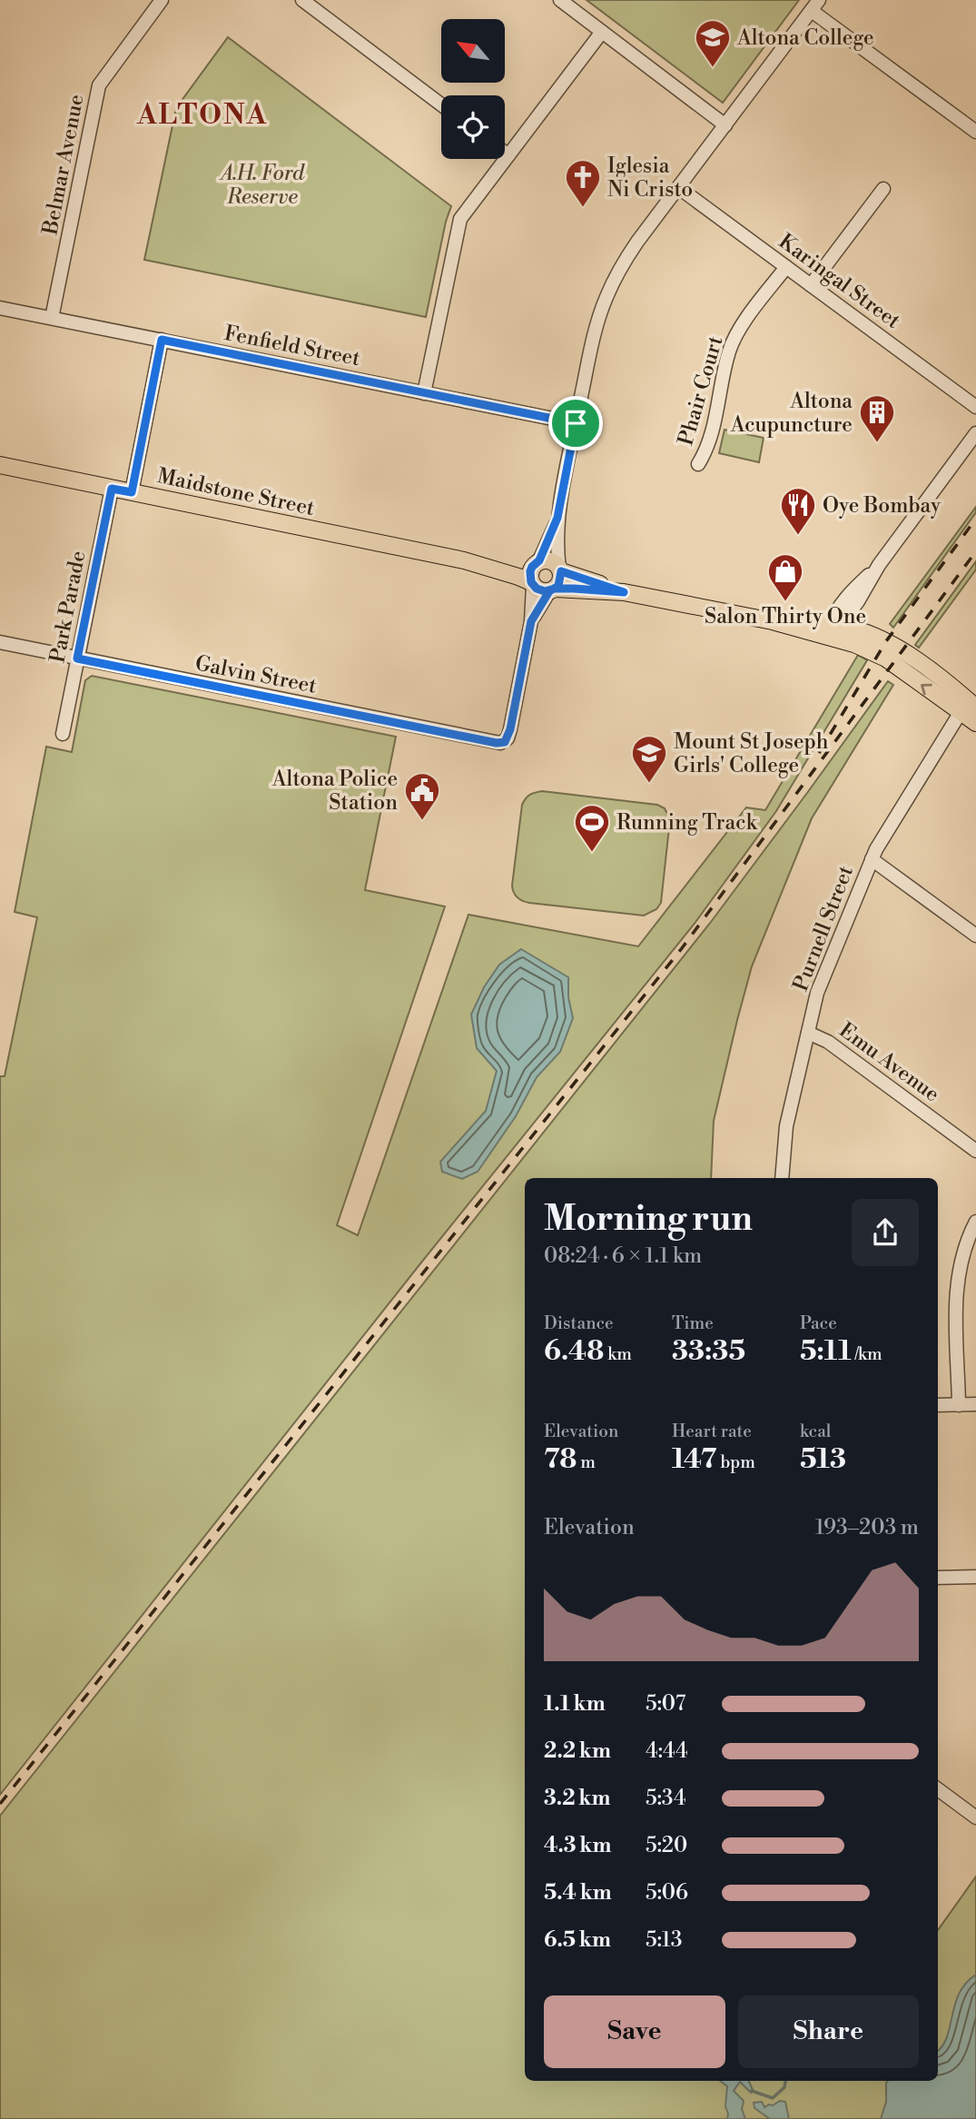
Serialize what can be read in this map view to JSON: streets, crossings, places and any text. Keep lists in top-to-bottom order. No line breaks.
{"streets":{"main road":["Maidstone Street"],"street":["Belmar Avenue","Karingal Street","Fenfield Street","Phair Court","Park Parade","Galvin Street","Purnell Street","Emu Avenue"]},"crossings":[["Belmar Avenue","Fenfield Street"],["Karingal Street","Phair Court"],["Maidstone Street","Park Parade"],["Park Parade","Galvin Street"],["Purnell Street","Emu Avenue"]],"districts":["ALTONA"],"parks":["A.H. Ford Reserve"],"places":{"school or university":["Altona College","Mount St Joseph Girls' College"],"church":["Iglesia Ni Cristo"],"building":["Altona Acupuncture"],"restaurant":["Oye Bombay"],"shop":["Salon Thirty One"],"public building":["Altona Police Station"],"sports":["Running Track"]},"north":"top left","page":{"heading":["Morning run","08:24 · 6 × 1.1 km"],"stats":[["Distance","6.48 km"],["Time","33:35"],["Pace","5:11 /km"],["Elevation","78 m"],["Heart rate","147 bpm"],["kcal","513"]],"chart":["Elevation","193–203 m"],"list":[{"name":"1.1 km","note":"5:07"},{"name":"2.2 km","note":"4:44"},{"name":"3.2 km","note":"5:34"},{"name":"4.3 km","note":"5:20"},{"name":"5.4 km","note":"5:06"},{"name":"6.5 km","note":"5:13"}],"buttons":["Save","Share"]}}
